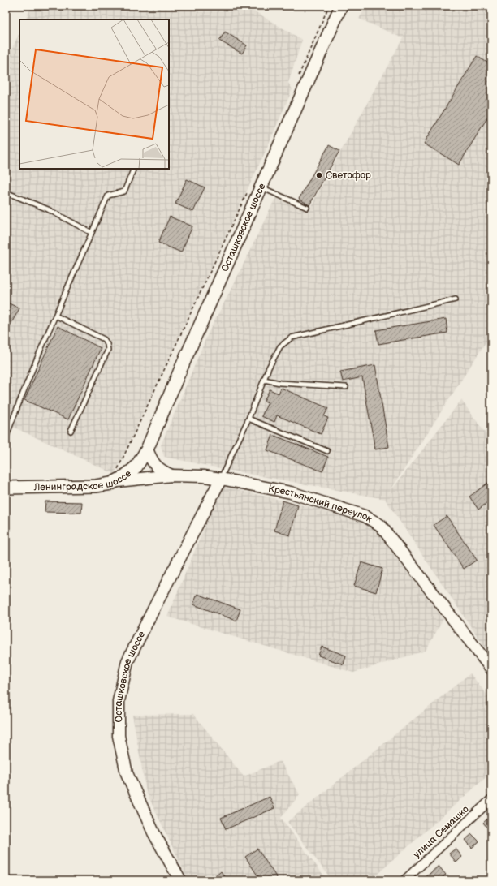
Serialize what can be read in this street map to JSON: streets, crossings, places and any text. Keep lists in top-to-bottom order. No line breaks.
{"streets":{"main road":["Осташковское шоссе","Ленинградское шоссе"],"street":["Крестьянский переулок","улица Семашко"]},"crossings":[["Осташковское шоссе","Ленинградское шоссе"],["Осташковское шоссе","Крестьянский переулок"],["Ленинградское шоссе","Крестьянский переулок"]],"places":["Светофор"]}
